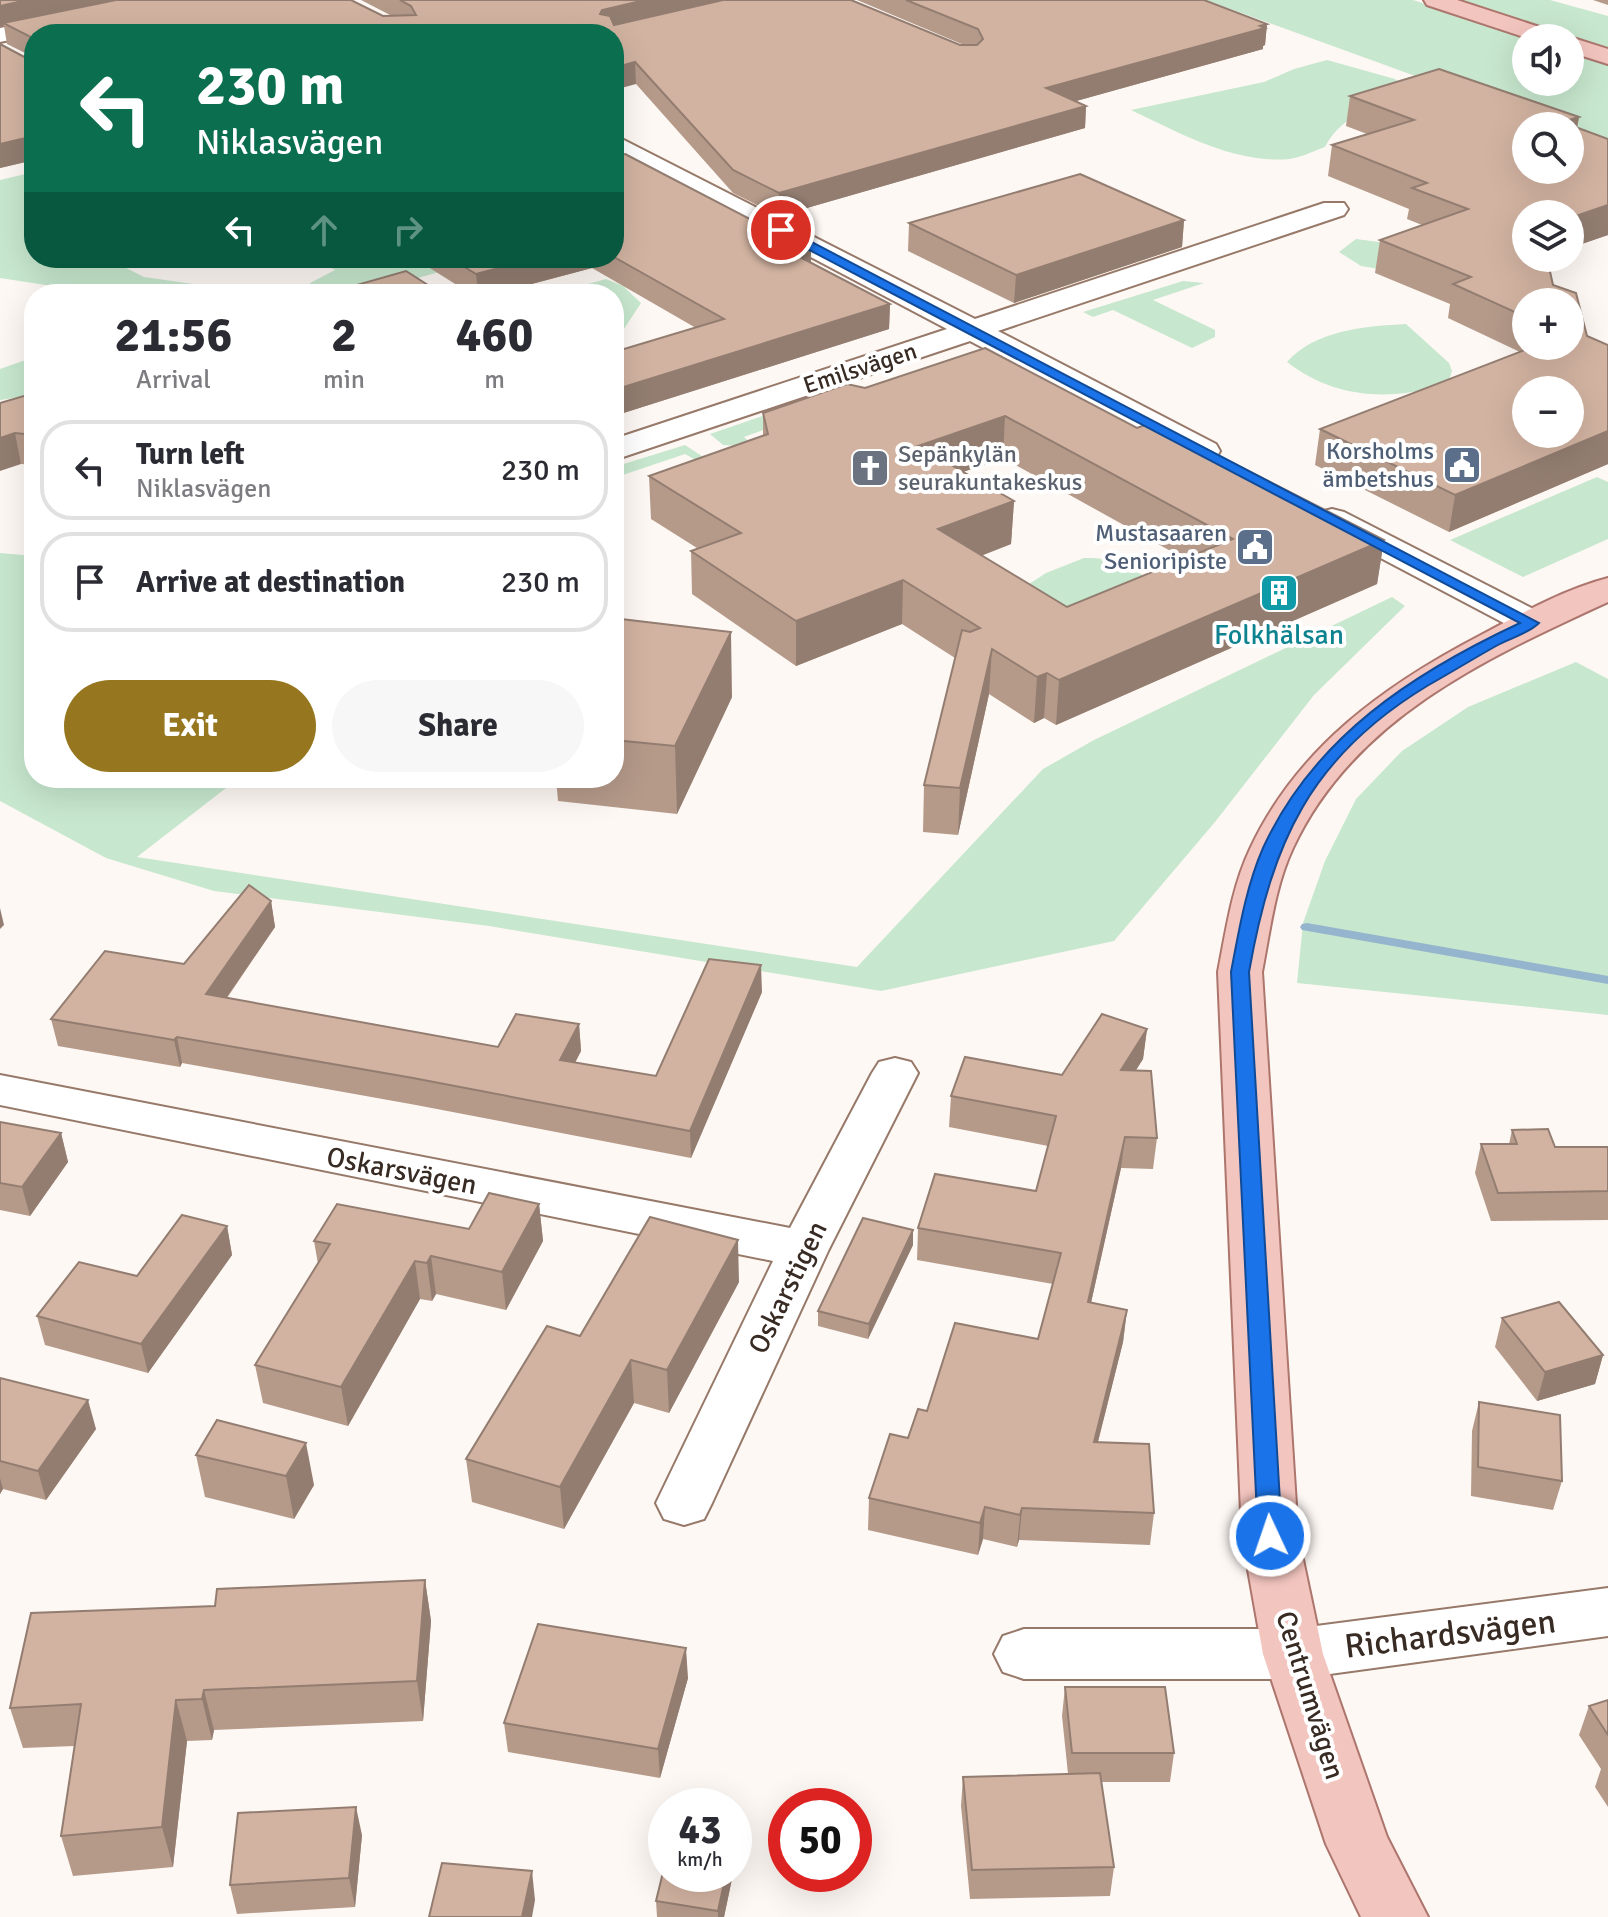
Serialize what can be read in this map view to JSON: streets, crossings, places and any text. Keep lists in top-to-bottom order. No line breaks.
{"streets":{"main road":["Centrumvägen"],"street":["Emilsvägen","Oskarsvägen","Oskarstigen","Richardsvägen"]},"crossings":[["Oskarsvägen","Oskarstigen"],["Richardsvägen","Centrumvägen"]],"places":{"public building":["Korsholms ämbetshus","Mustasaaren Senioripiste"],"church":["Sepänkylän seurakuntakeskus"],"building":["Folkhälsan"]},"page":{"map_buttons":["+","−"],"turn":["230 m","Niklasvägen"],"eta":["21:56","Arrival","2","min","460","m"],"list":[{"name":"Turn left","note":"Niklasvägen","value":"230 m"},{"name":"Arrive at destination","value":"230 m"}],"buttons":["Exit","Share"],"speed":"43 km/h","limit":"50"}}
